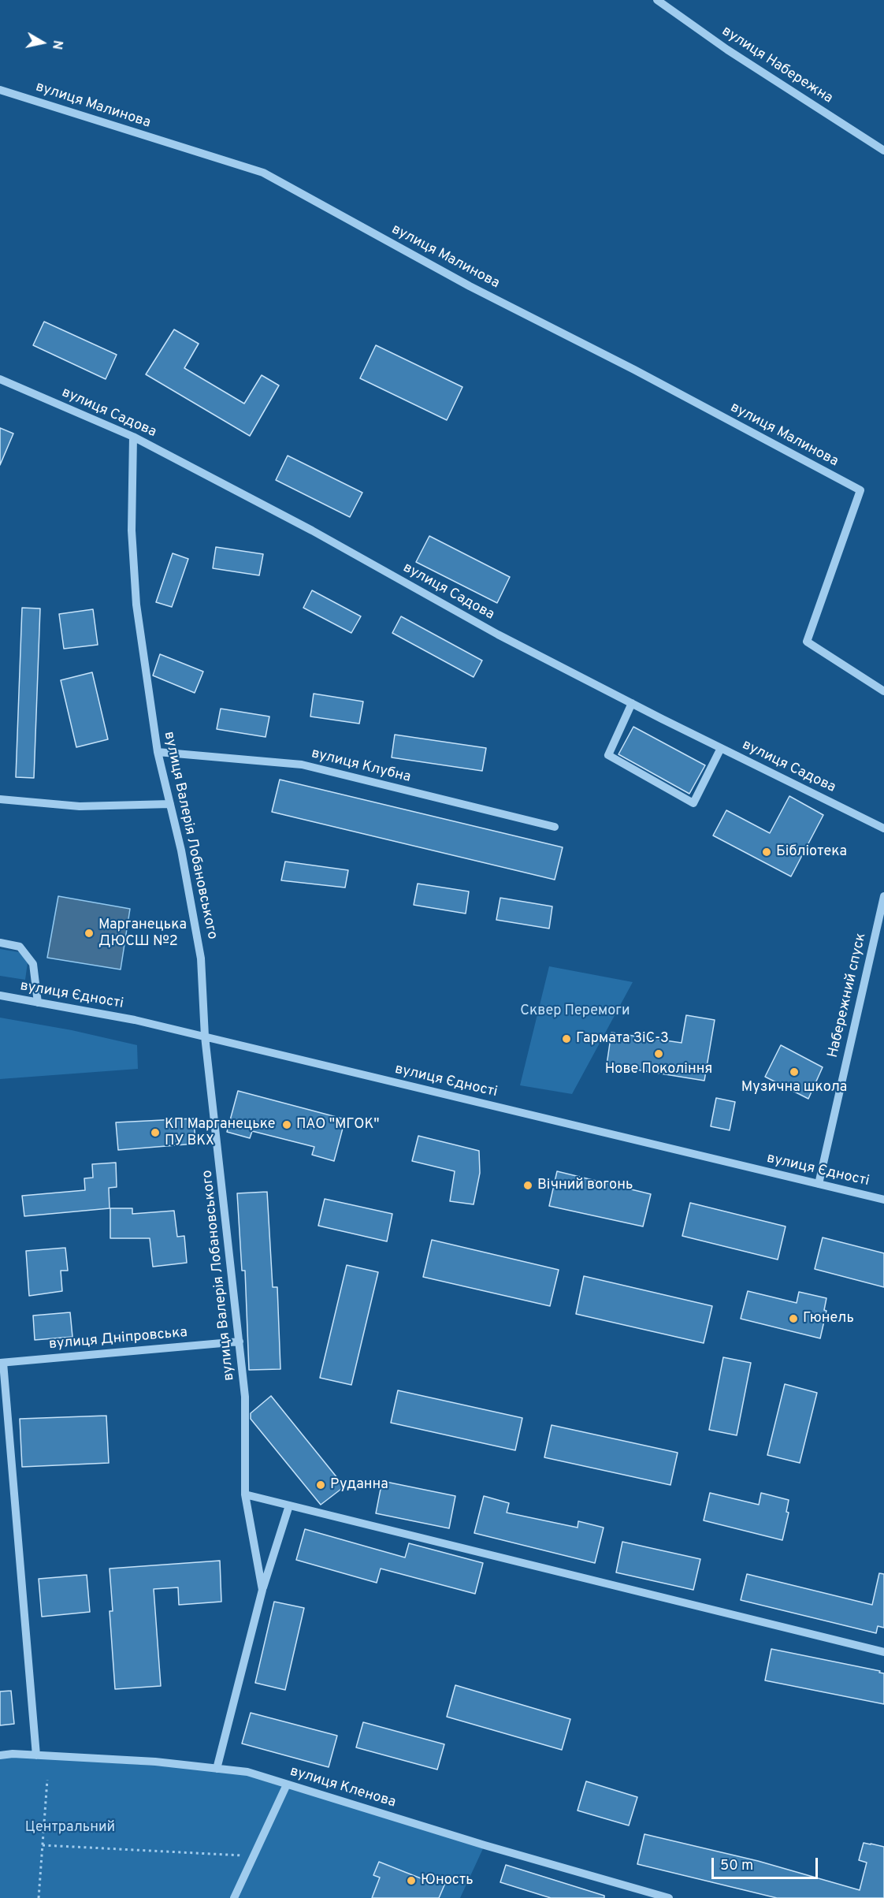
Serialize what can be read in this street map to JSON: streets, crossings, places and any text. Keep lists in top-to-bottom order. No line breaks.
{"streets":{"street":["вулиця Набережна","вулиця Малинова","вулиця Садова","вулиця Клубна","вулиця Валерія Лобановського","вулиця Єдності","Набережний спуск","вулиця Дніпровська","вулиця Кленова"]},"crossings":[["вулиця Садова","вулиця Валерія Лобановського"],["вулиця Клубна","вулиця Валерія Лобановського"],["вулиця Валерія Лобановського","вулиця Єдності"],["вулиця Валерія Лобановського","вулиця Дніпровська"],["вулиця Єдності","Набережний спуск"]],"parks":["Сквер Перемоги","Центральний"],"places":["Бібліотека","Марганецька ДЮСШ №2","Гармата ЗіС-3","Нове Покоління","Музична школа","ПАО \"МГОК\"","КП Марганецьке ПУ ВКХ","Вічний вогонь","Гюнель","Руданна","Юность"],"scale_bar":"50 m","north":"right"}
